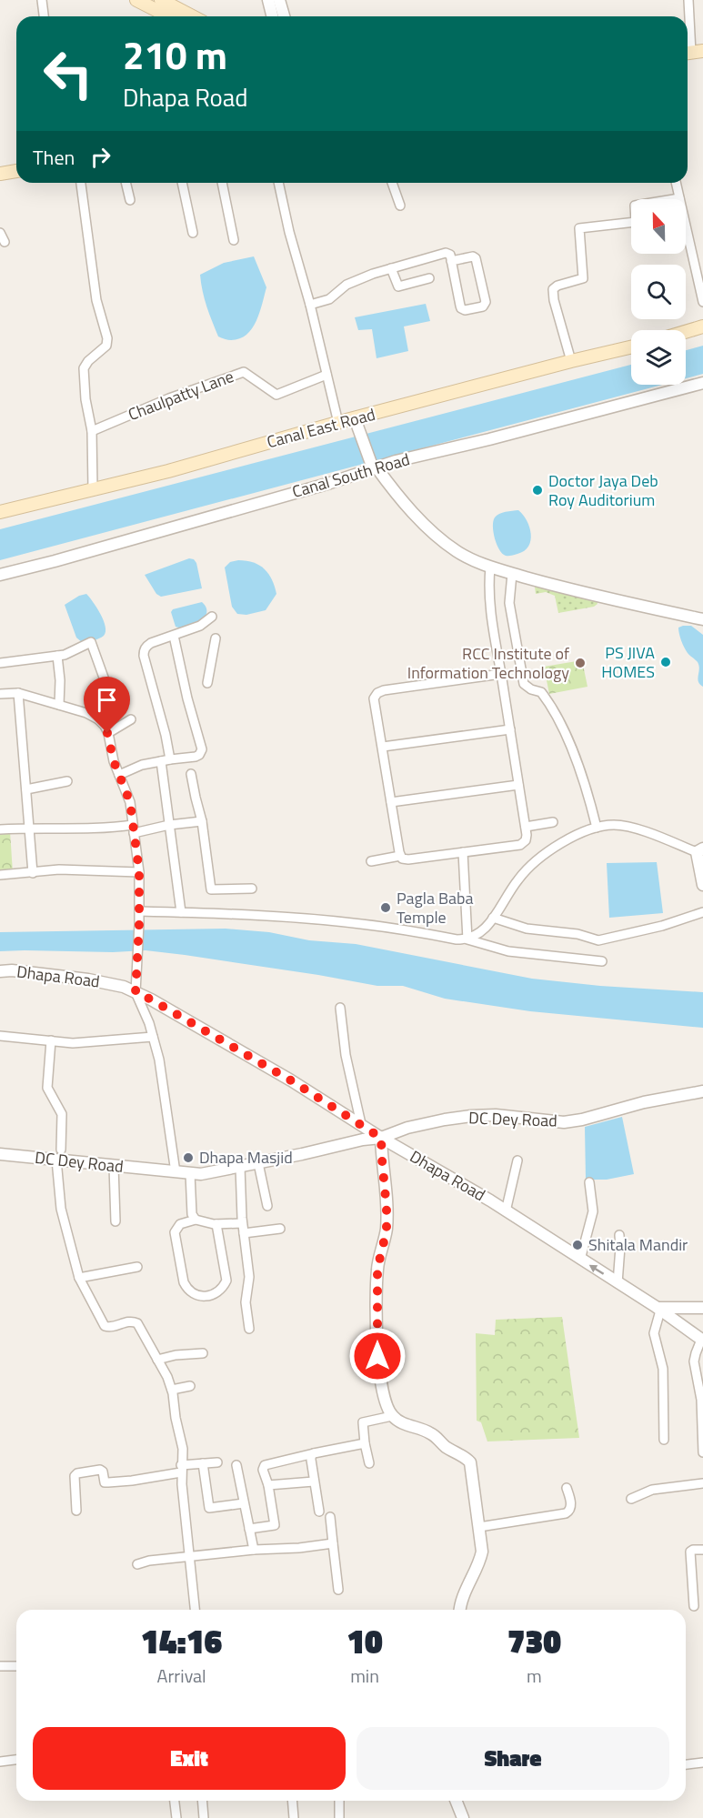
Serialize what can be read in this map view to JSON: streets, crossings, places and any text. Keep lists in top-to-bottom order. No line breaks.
{"streets":{"main road":["Canal East Road"],"street":["Chaulpatty Lane","Canal South Road","Dhapa Road","DC Dey Road"]},"crossings":[["Dhapa Road","DC Dey Road"]],"places":["Doctor Jaya Deb Roy Auditorium","PS JIVA HOMES","RCC Institute of Information Technology","Pagla Baba Temple","Dhapa Masjid","Shitala Mandir"],"north":"top","page":{"turn":["210 m","Dhapa Road"],"then":"Then","eta":["14:16","Arrival","10","min","730","m"],"buttons":["Exit","Share"]}}
